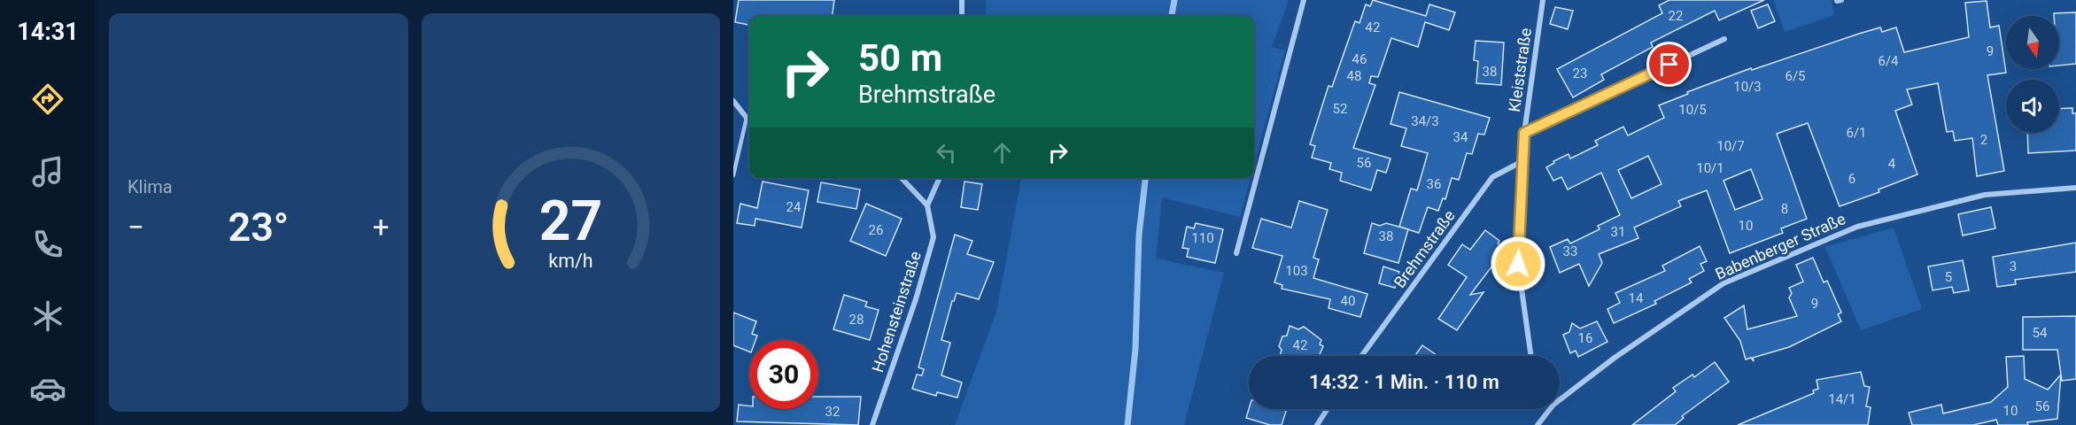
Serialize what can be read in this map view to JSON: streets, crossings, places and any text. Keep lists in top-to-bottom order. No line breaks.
{"streets":{"street":["Kleiststraße","Babenberger Straße","Brehmstraße","Hohensteinstraße"]},"crossings":[["Kleiststraße","Brehmstraße"]],"house_numbers":["22","42","9","46","6/4","38","23","48","6/5","10/3","52","10/5","34/3","6/1","34","2","10/7","56","4","10/1","6","36","24","8","10","26","31","38","110","33","3","103","5","14","40","9","28","54","16","42","14/1","56","10","32"],"north":"bottom","page":{"tabs":"14:31","tile":"Klima","turn":["50 m","Brehmstraße"],"heat":["−","23°","+"],"limit":"30","trip":"14:32 · 1 Min. · 110 m","gauge":["27","km/h"]}}
